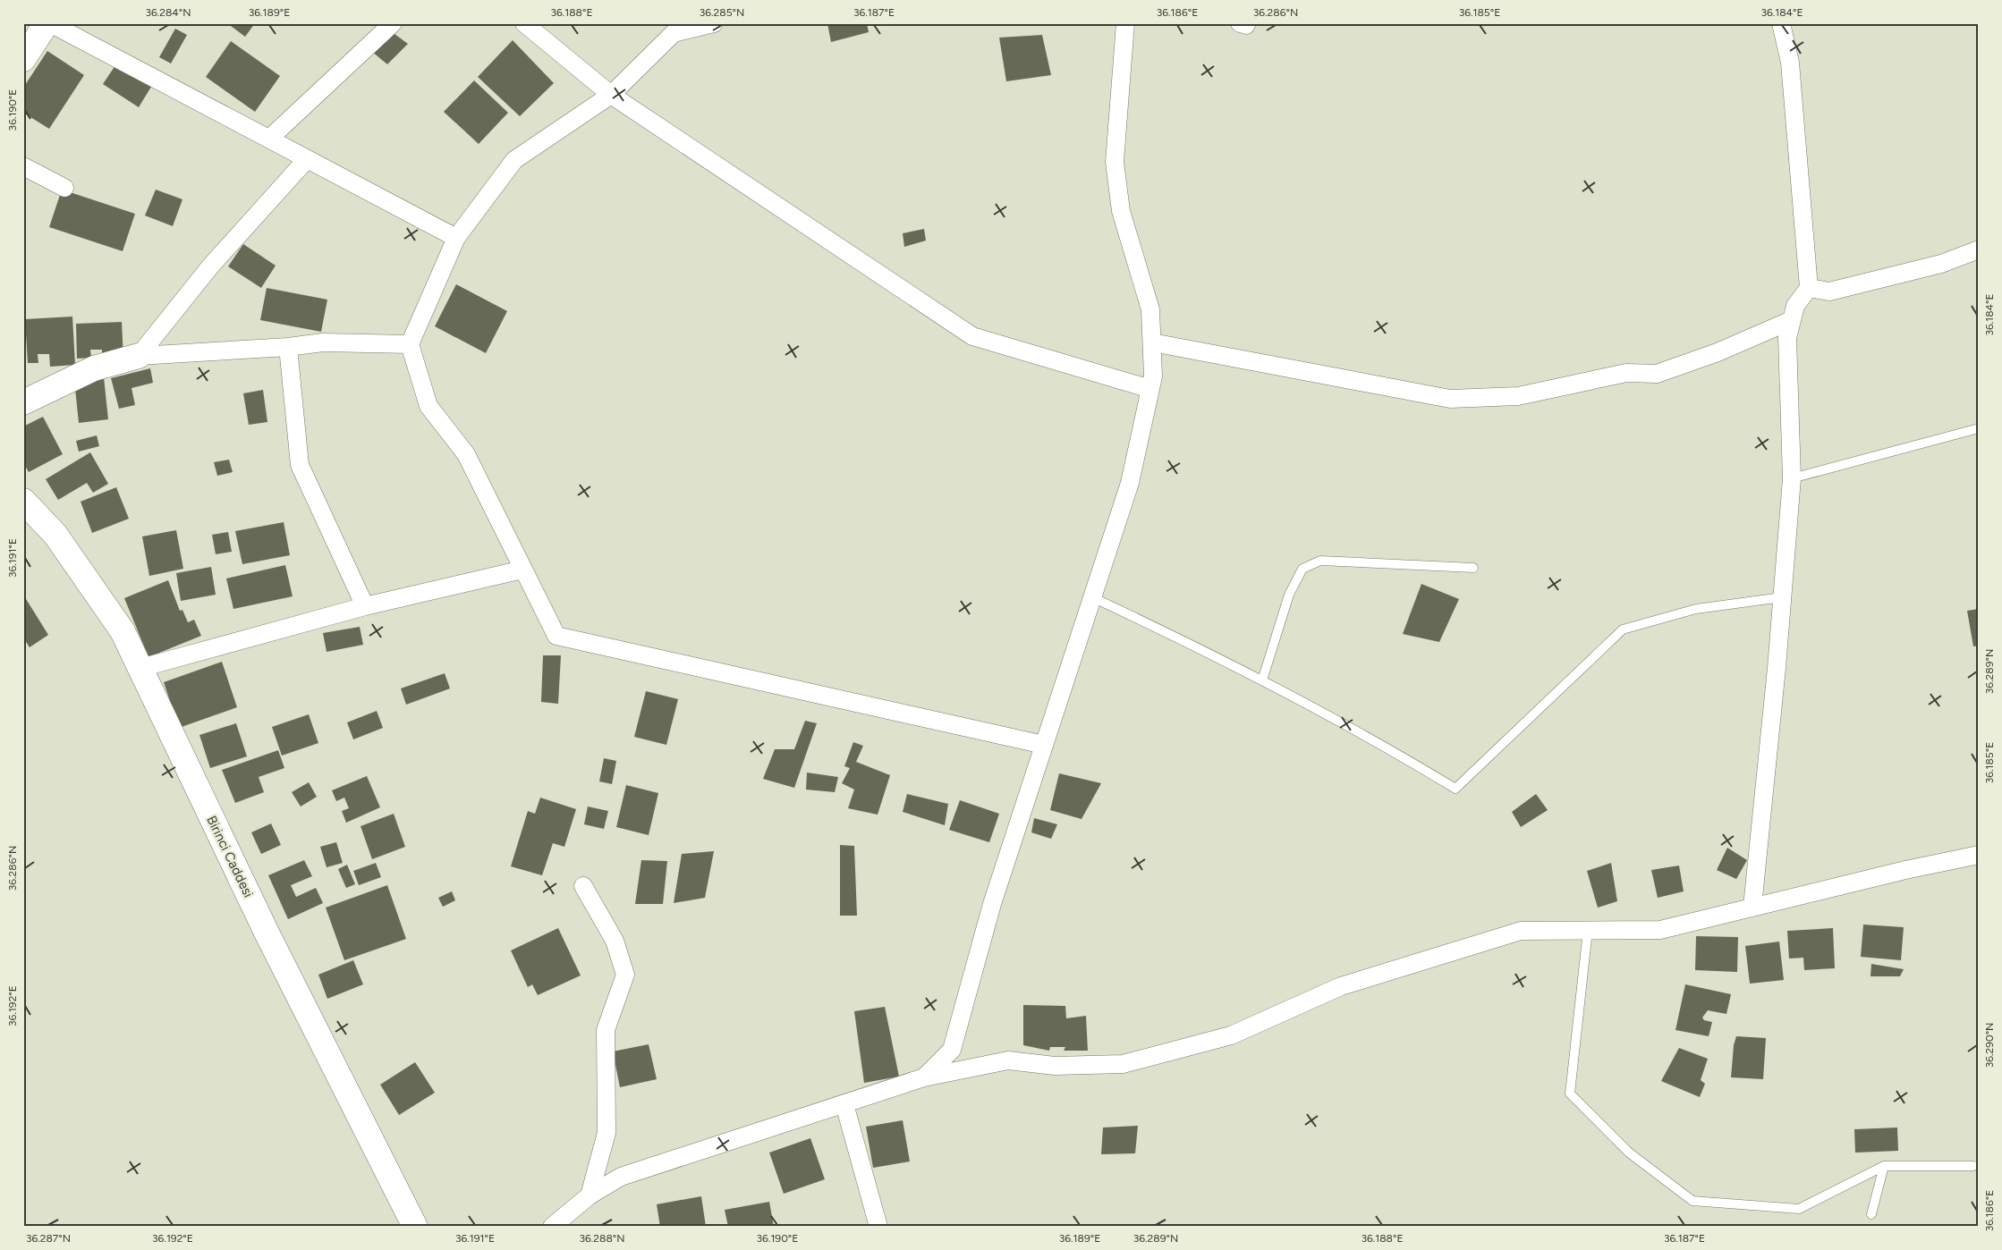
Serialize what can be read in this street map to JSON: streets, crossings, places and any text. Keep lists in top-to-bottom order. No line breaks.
{"streets":{"street":["Birinci Caddesi"]},"coordinates":["36.284°N","36.189°E","36.188°E","36.285°N","36.187°E","36.186°E","36.286°N","36.185°E","36.184°E","36.190°E","36.191°E","36.289°N","36.192°E","36.290°N","36.287°N","36.288°N"]}
